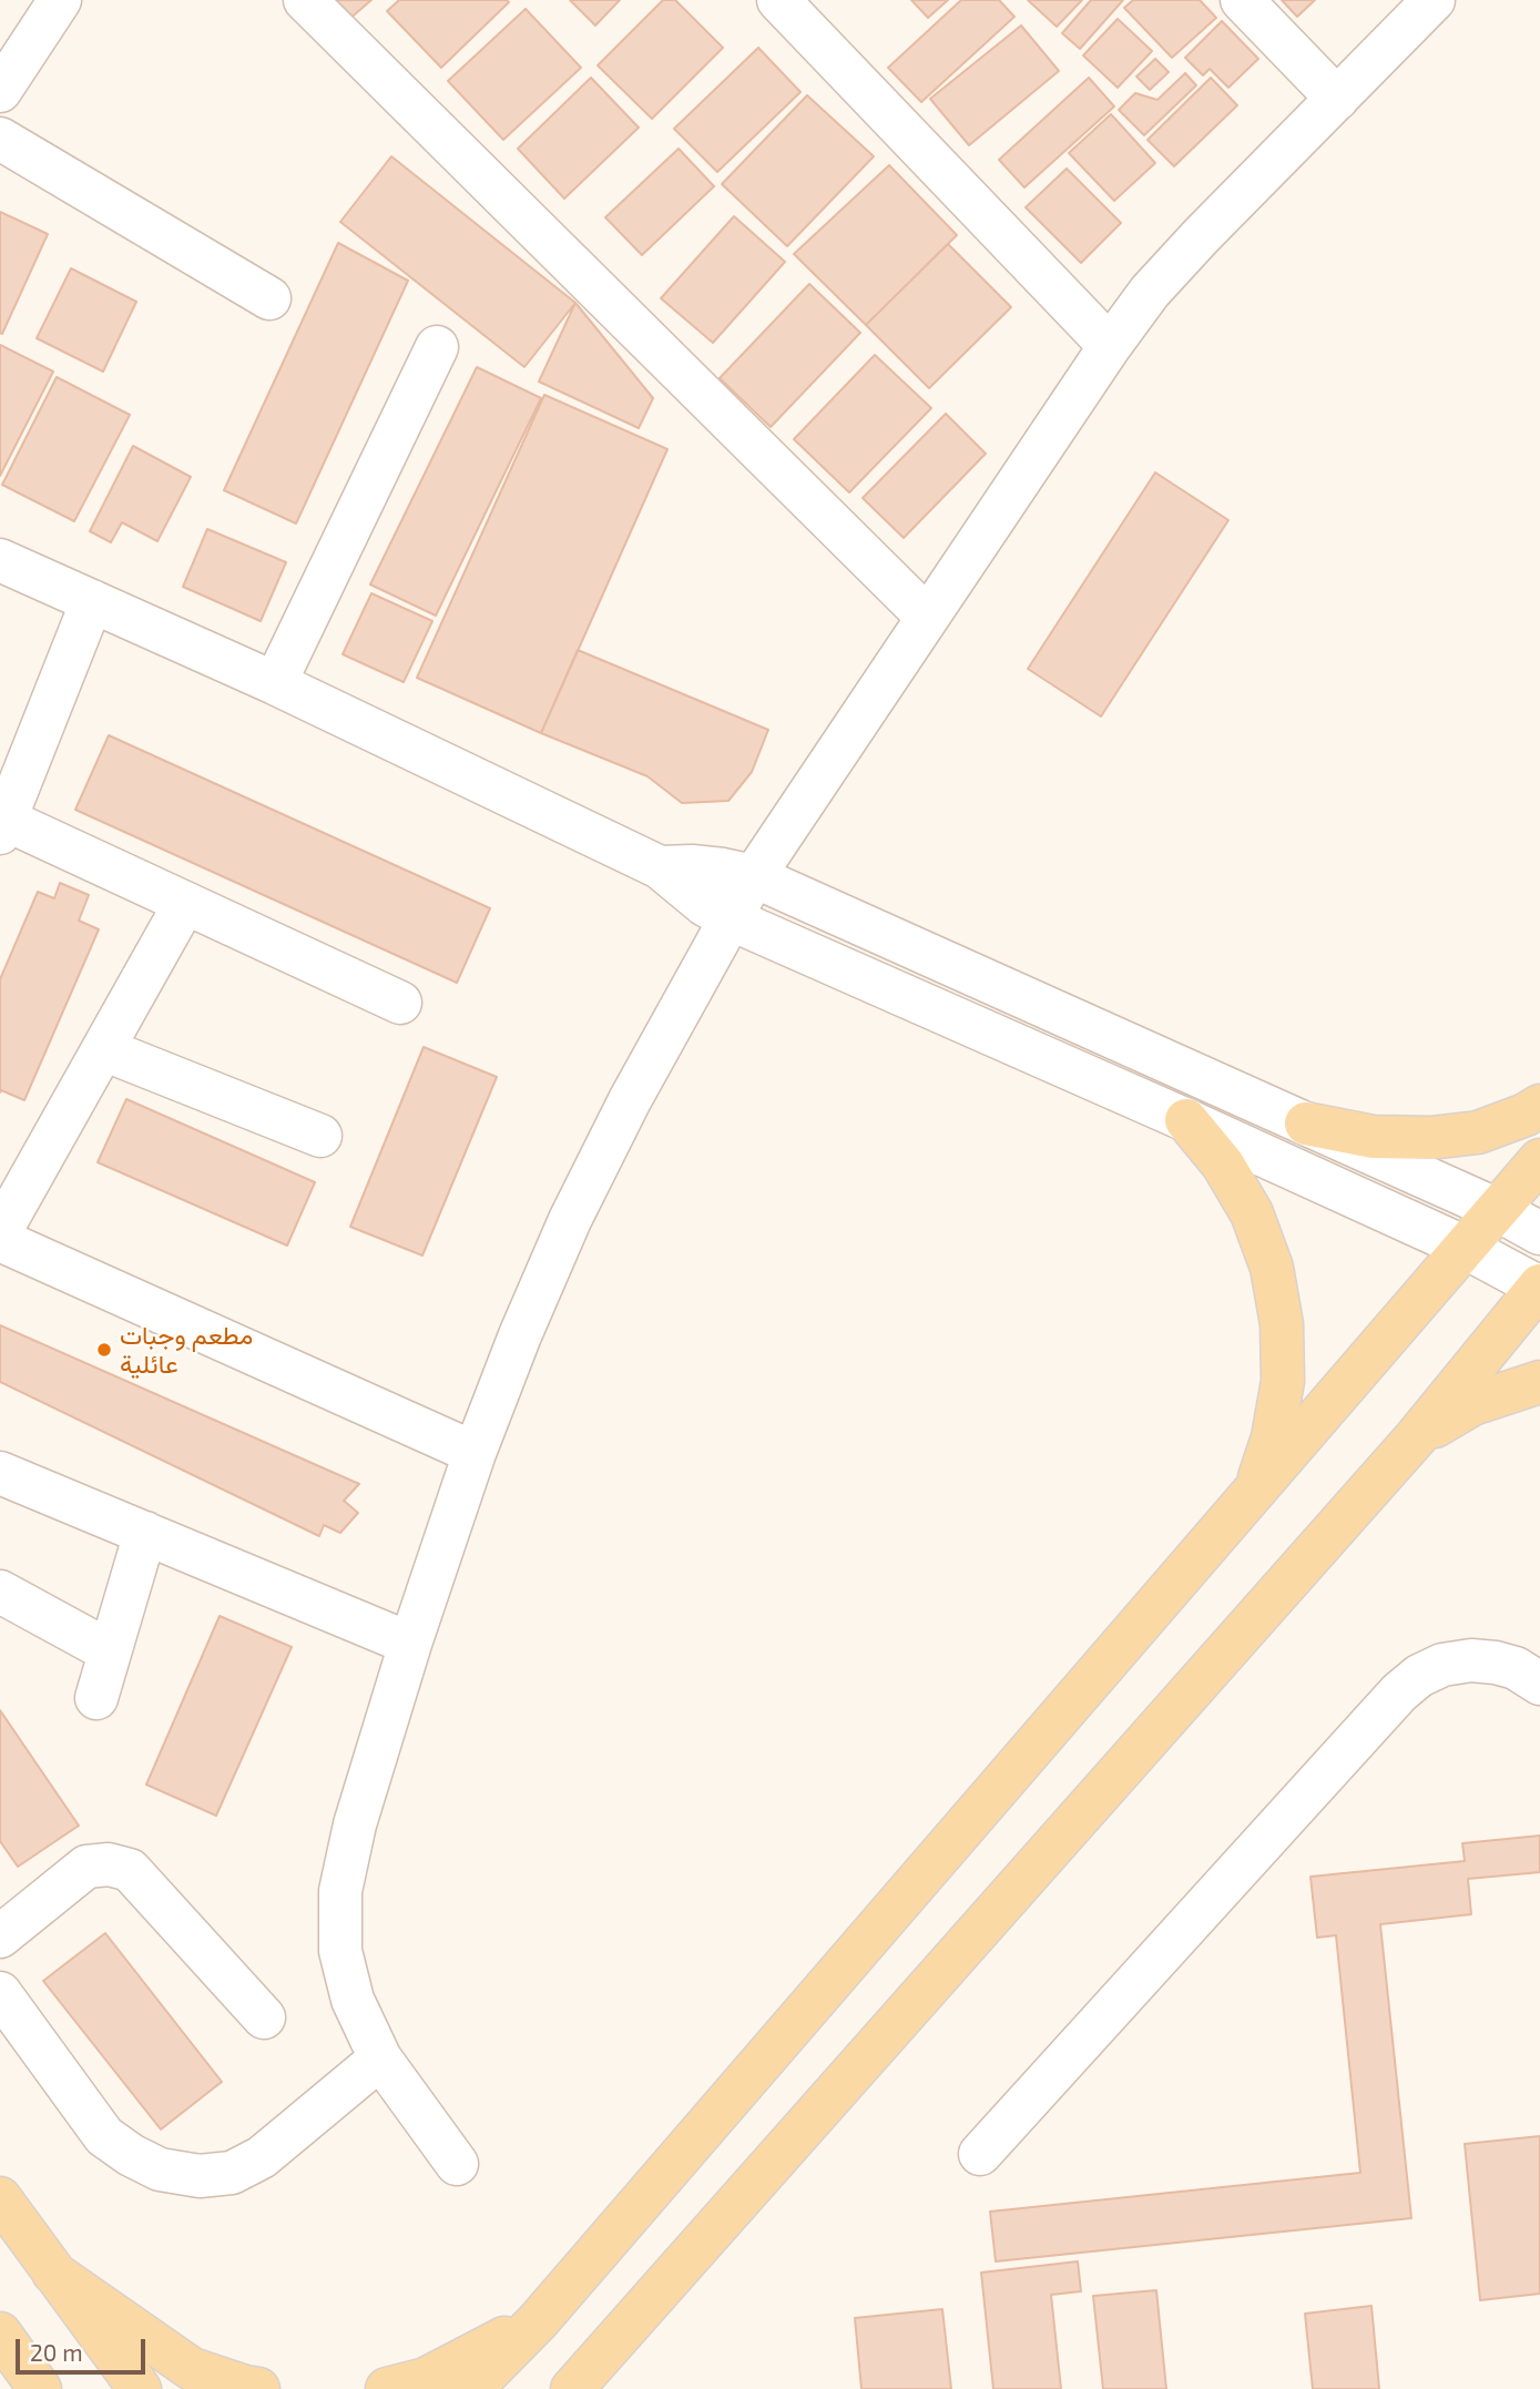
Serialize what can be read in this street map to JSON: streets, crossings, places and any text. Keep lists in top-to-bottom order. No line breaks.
{"places":["مطعم وجبات عائلية"],"scale_bar":"20 m"}
